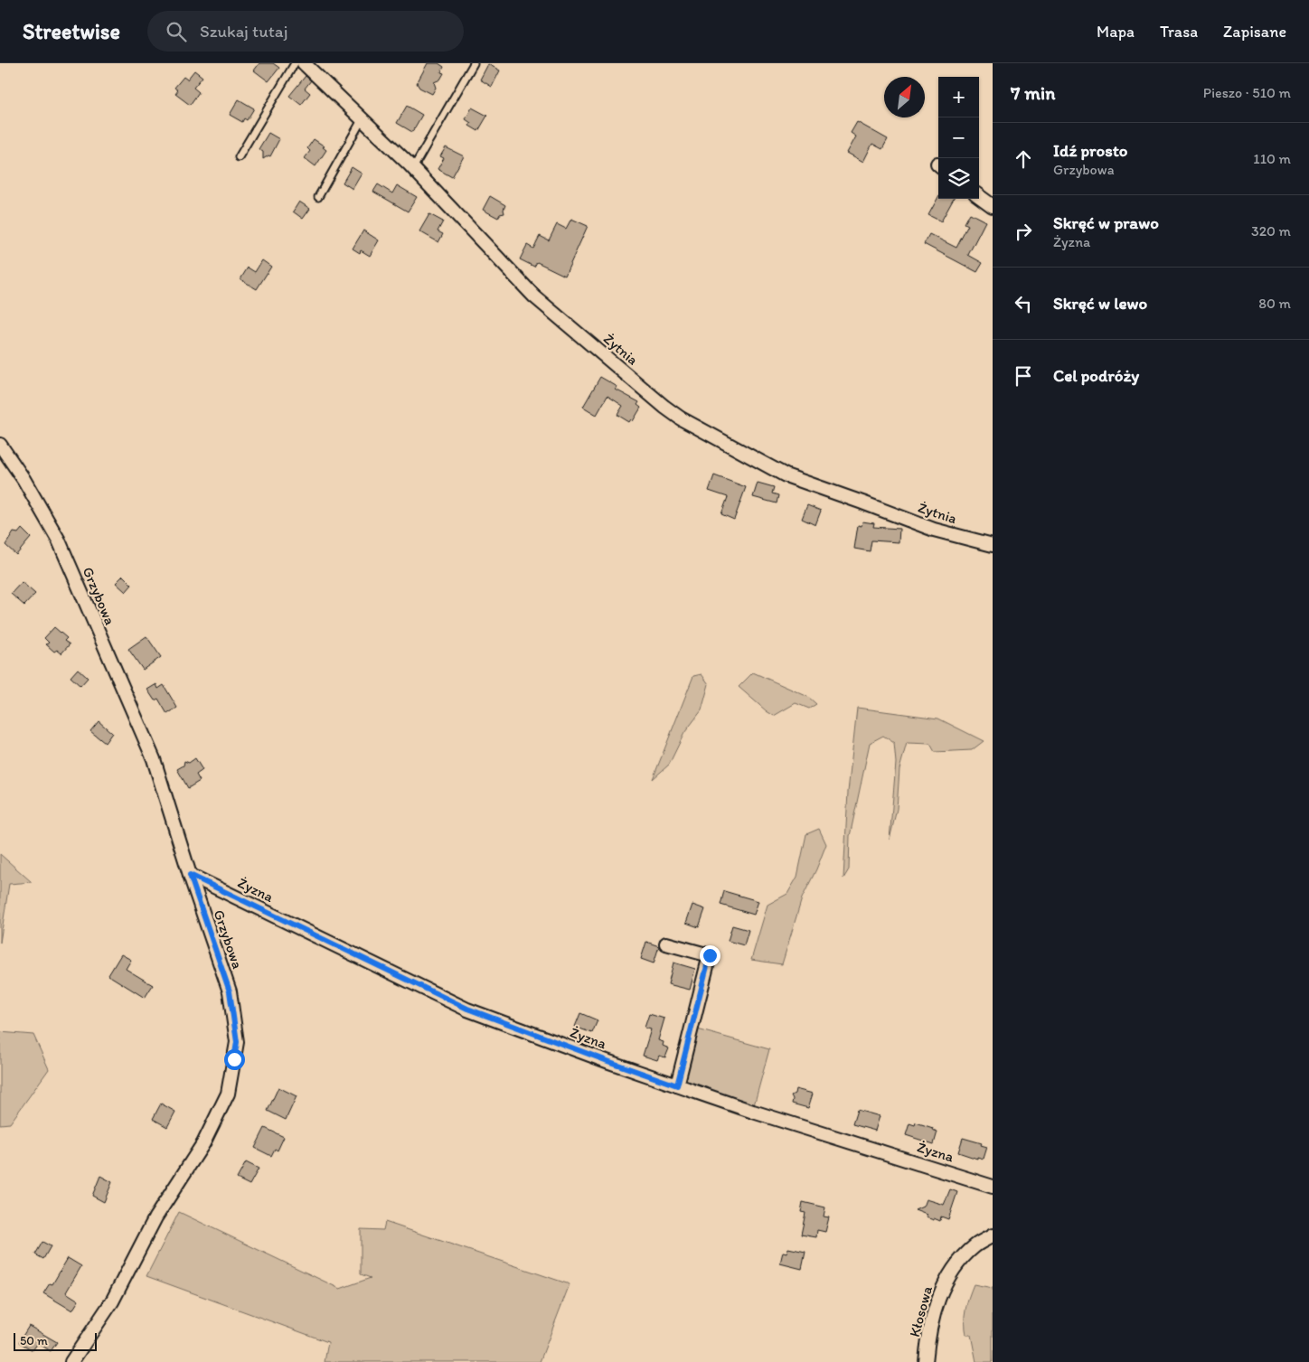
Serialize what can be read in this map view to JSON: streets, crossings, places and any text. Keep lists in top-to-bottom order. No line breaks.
{"streets":{"street":["Żytnia","Grzybowa","Żyzna","Kłosowa"]},"crossings":[["Grzybowa","Żyzna"]],"scale_bar":"50 m","north":"top right","page":{"header":"Streetwise","search":"Szukaj tutaj","nav":["Mapa","Trasa","Zapisane"],"heading":["7 min","Pieszo · 510 m"],"map_buttons":["+","−"],"list":[["Idź prosto","Grzybowa","110 m"],["Skręć w prawo","Żyzna","320 m"],["Skręć w lewo","80 m"],"Cel podróży"],"scale":"50 m"}}
